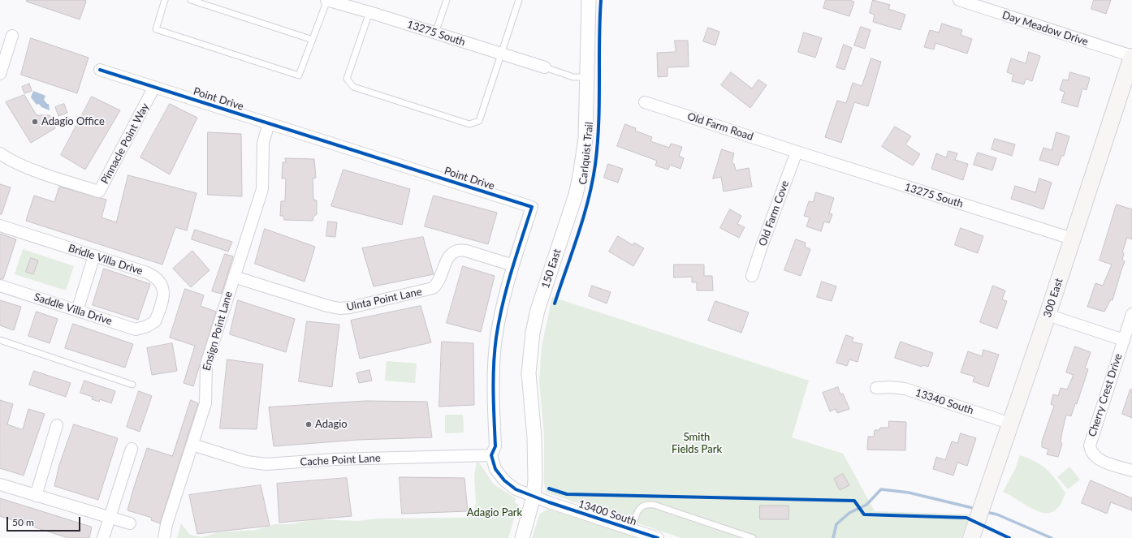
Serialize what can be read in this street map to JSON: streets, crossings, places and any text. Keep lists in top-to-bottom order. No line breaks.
{"streets":{"main road":["300 East"],"street":["Day Meadow Drive","13275 South","Point Drive","Old Farm Road","Pinnacle Point Way","Old Farm Cove","Bridle Villa Drive","150 East","Uinta Point Lane","Saddle Villa Drive","Ensign Point Lane","Cherry Crest Drive","13340 South","Cache Point Lane","13400 South"],"cycle path":["Carlquist Trail"]},"crossings":[["Day Meadow Drive","300 East"],["13275 South","Old Farm Road"],["13275 South","Old Farm Cove"],["13275 South","300 East"],["Point Drive","Pinnacle Point Way"],["Point Drive","Uinta Point Lane"],["Point Drive","Ensign Point Lane"],["Point Drive","Cache Point Lane"],["Old Farm Road","Old Farm Cove"],["Bridle Villa Drive","Saddle Villa Drive"],["150 East","13400 South"],["300 East","13340 South"],["Uinta Point Lane","Ensign Point Lane"],["Ensign Point Lane","Cache Point Lane"]],"parks":["Smith Fields Park","Adagio Park"],"places":["Adagio Office","Adagio"],"scale_bar":"50 m"}
